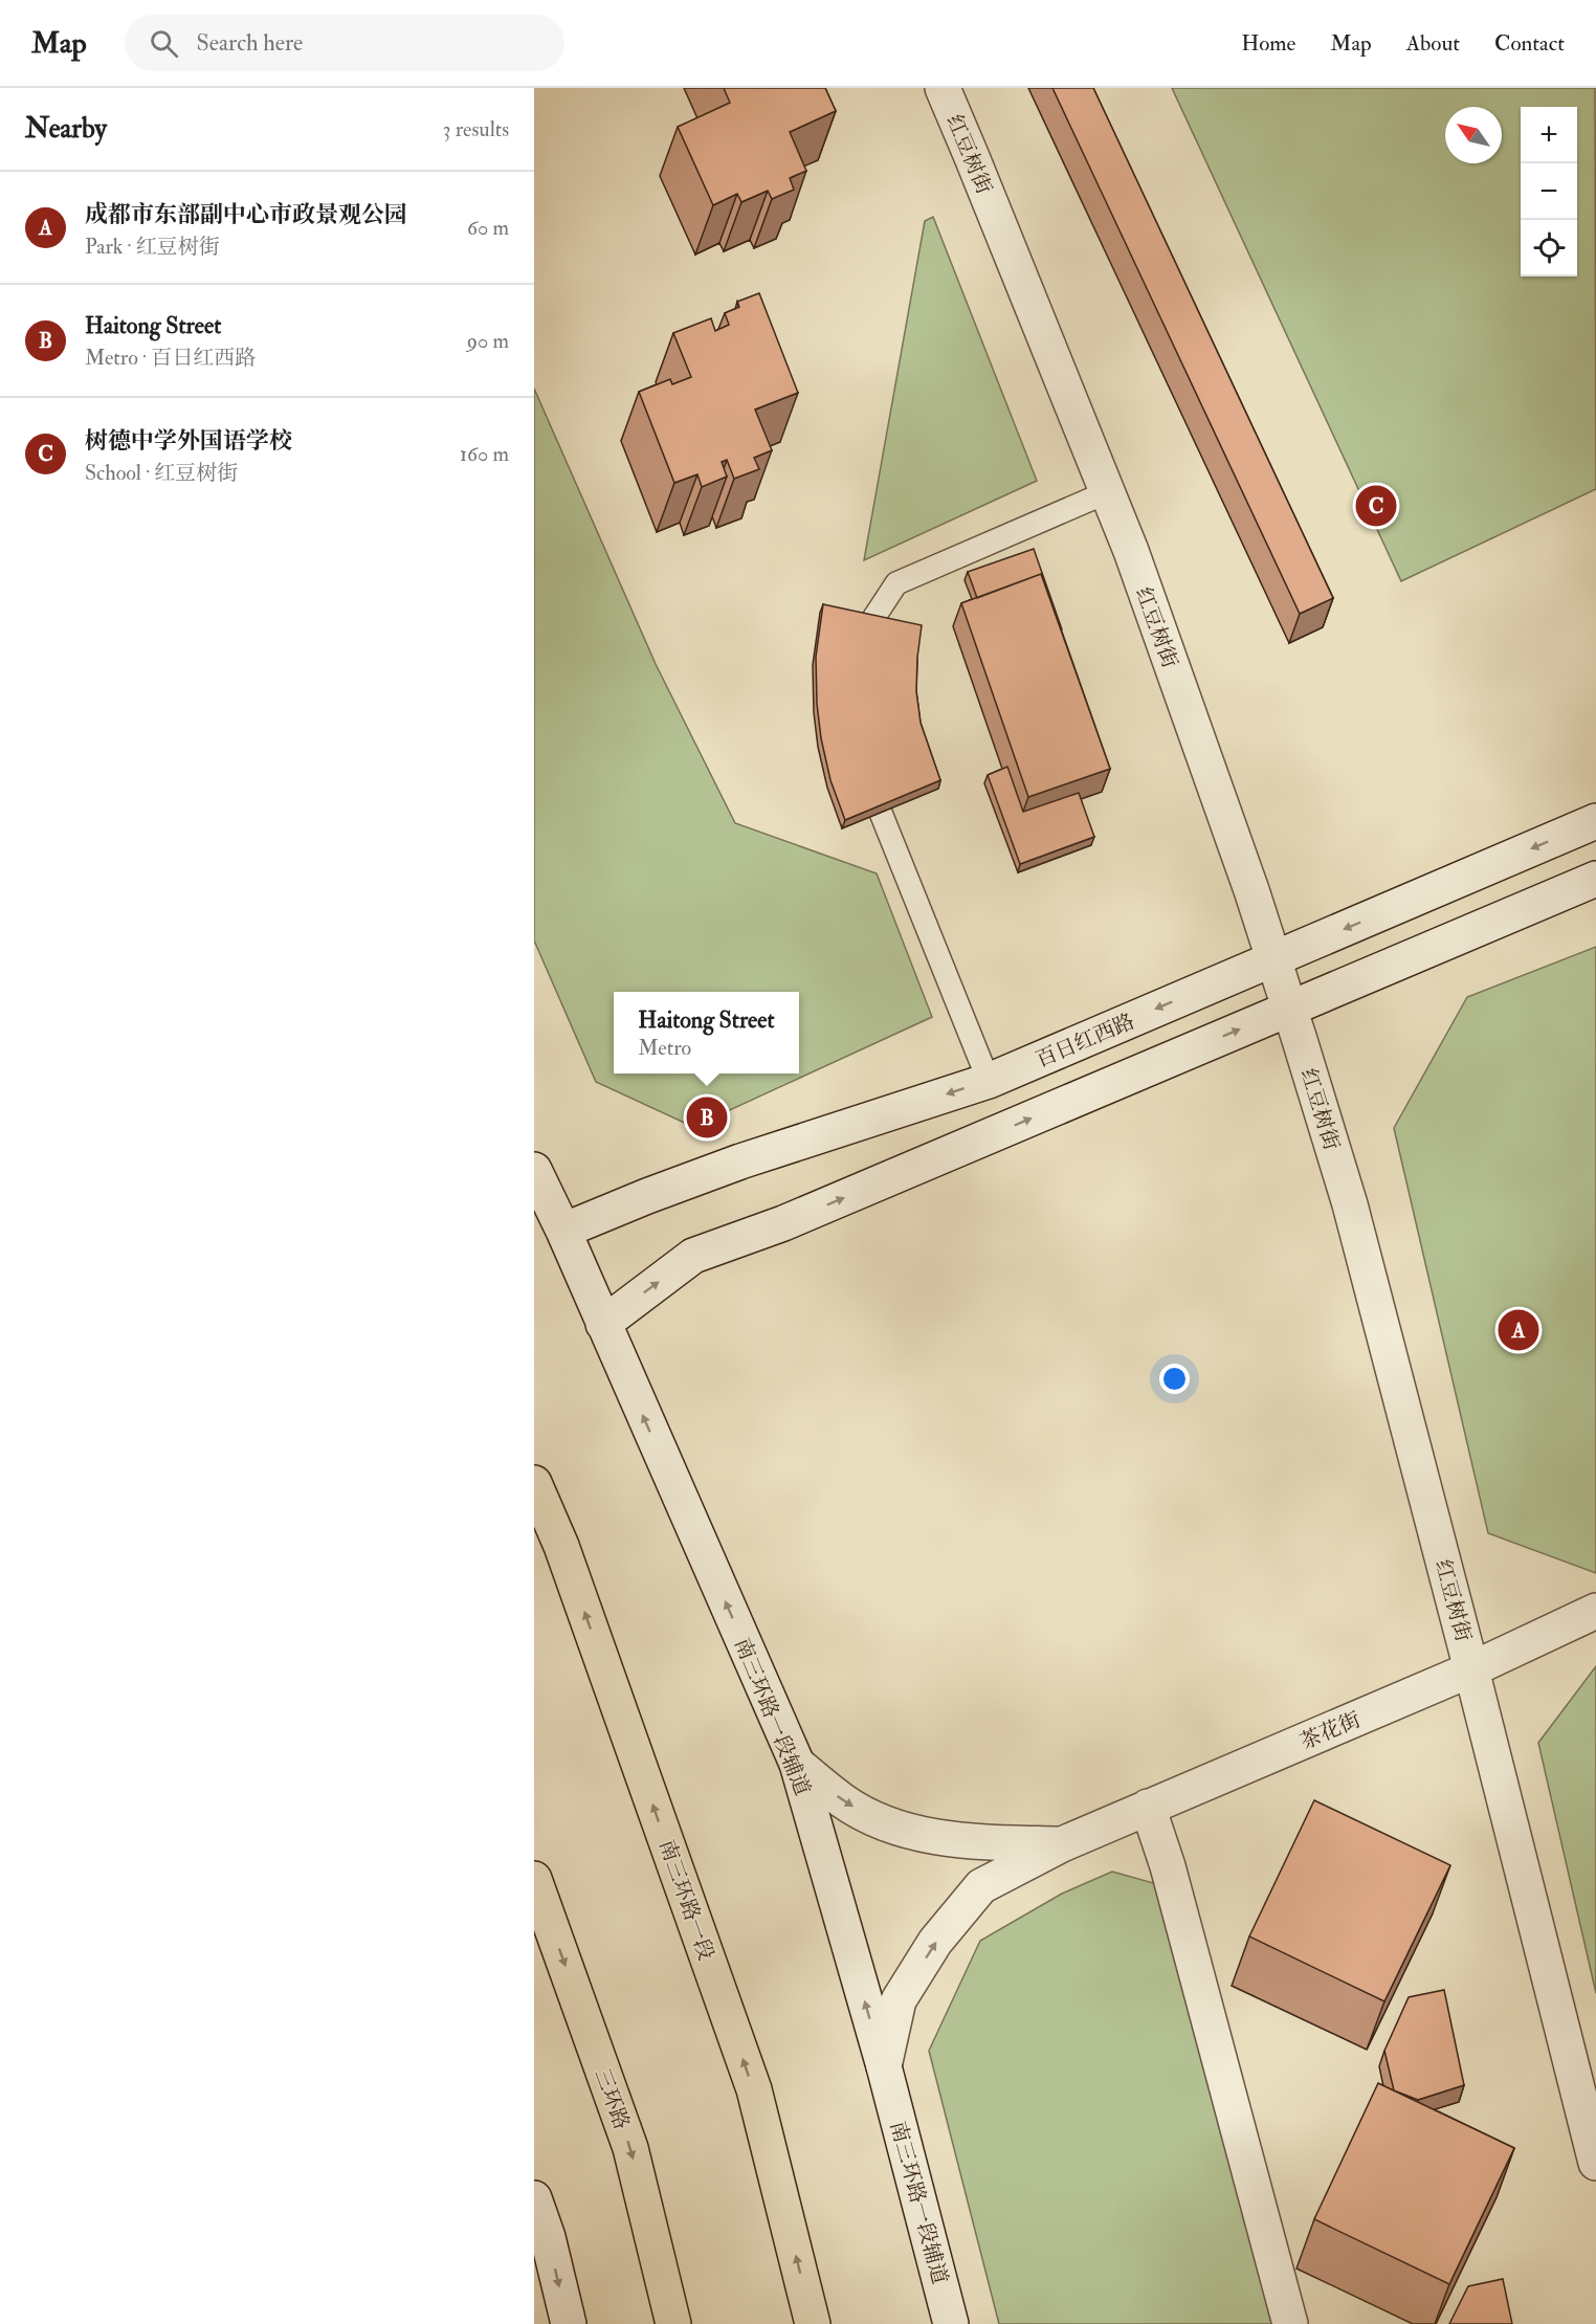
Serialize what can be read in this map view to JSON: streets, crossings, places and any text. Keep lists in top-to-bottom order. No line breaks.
{"streets":{"highway":["南三环路一段","三环路"],"street":["红豆树街","百日红西路","南三环路一段辅道","茶花街"]},"crossings":[["红豆树街","百日红西路"],["红豆树街","茶花街"],["百日红西路","南三环路一段辅道"],["南三环路一段辅道","茶花街"]],"one_way":["南三环路一段辅道","南三环路一段","三环路"],"north":"top left","page":{"header":"Map","search":"Search here","nav":["Home","Map","About","Contact"],"heading":["Nearby","3 results"],"map_buttons":["+","−"],"list":[{"mark":"A","name":"成都市东部副中心市政景观公园","note":"Park · 红豆树街","value":"60 m"},{"mark":"B","name":"Haitong Street","note":"Metro · 百日红西路","value":"90 m"},{"mark":"C","name":"树德中学外国语学校","note":"School · 红豆树街","value":"160 m"}],"pins":["C","B","A"],"popup":["Haitong Street","Metro"]}}
